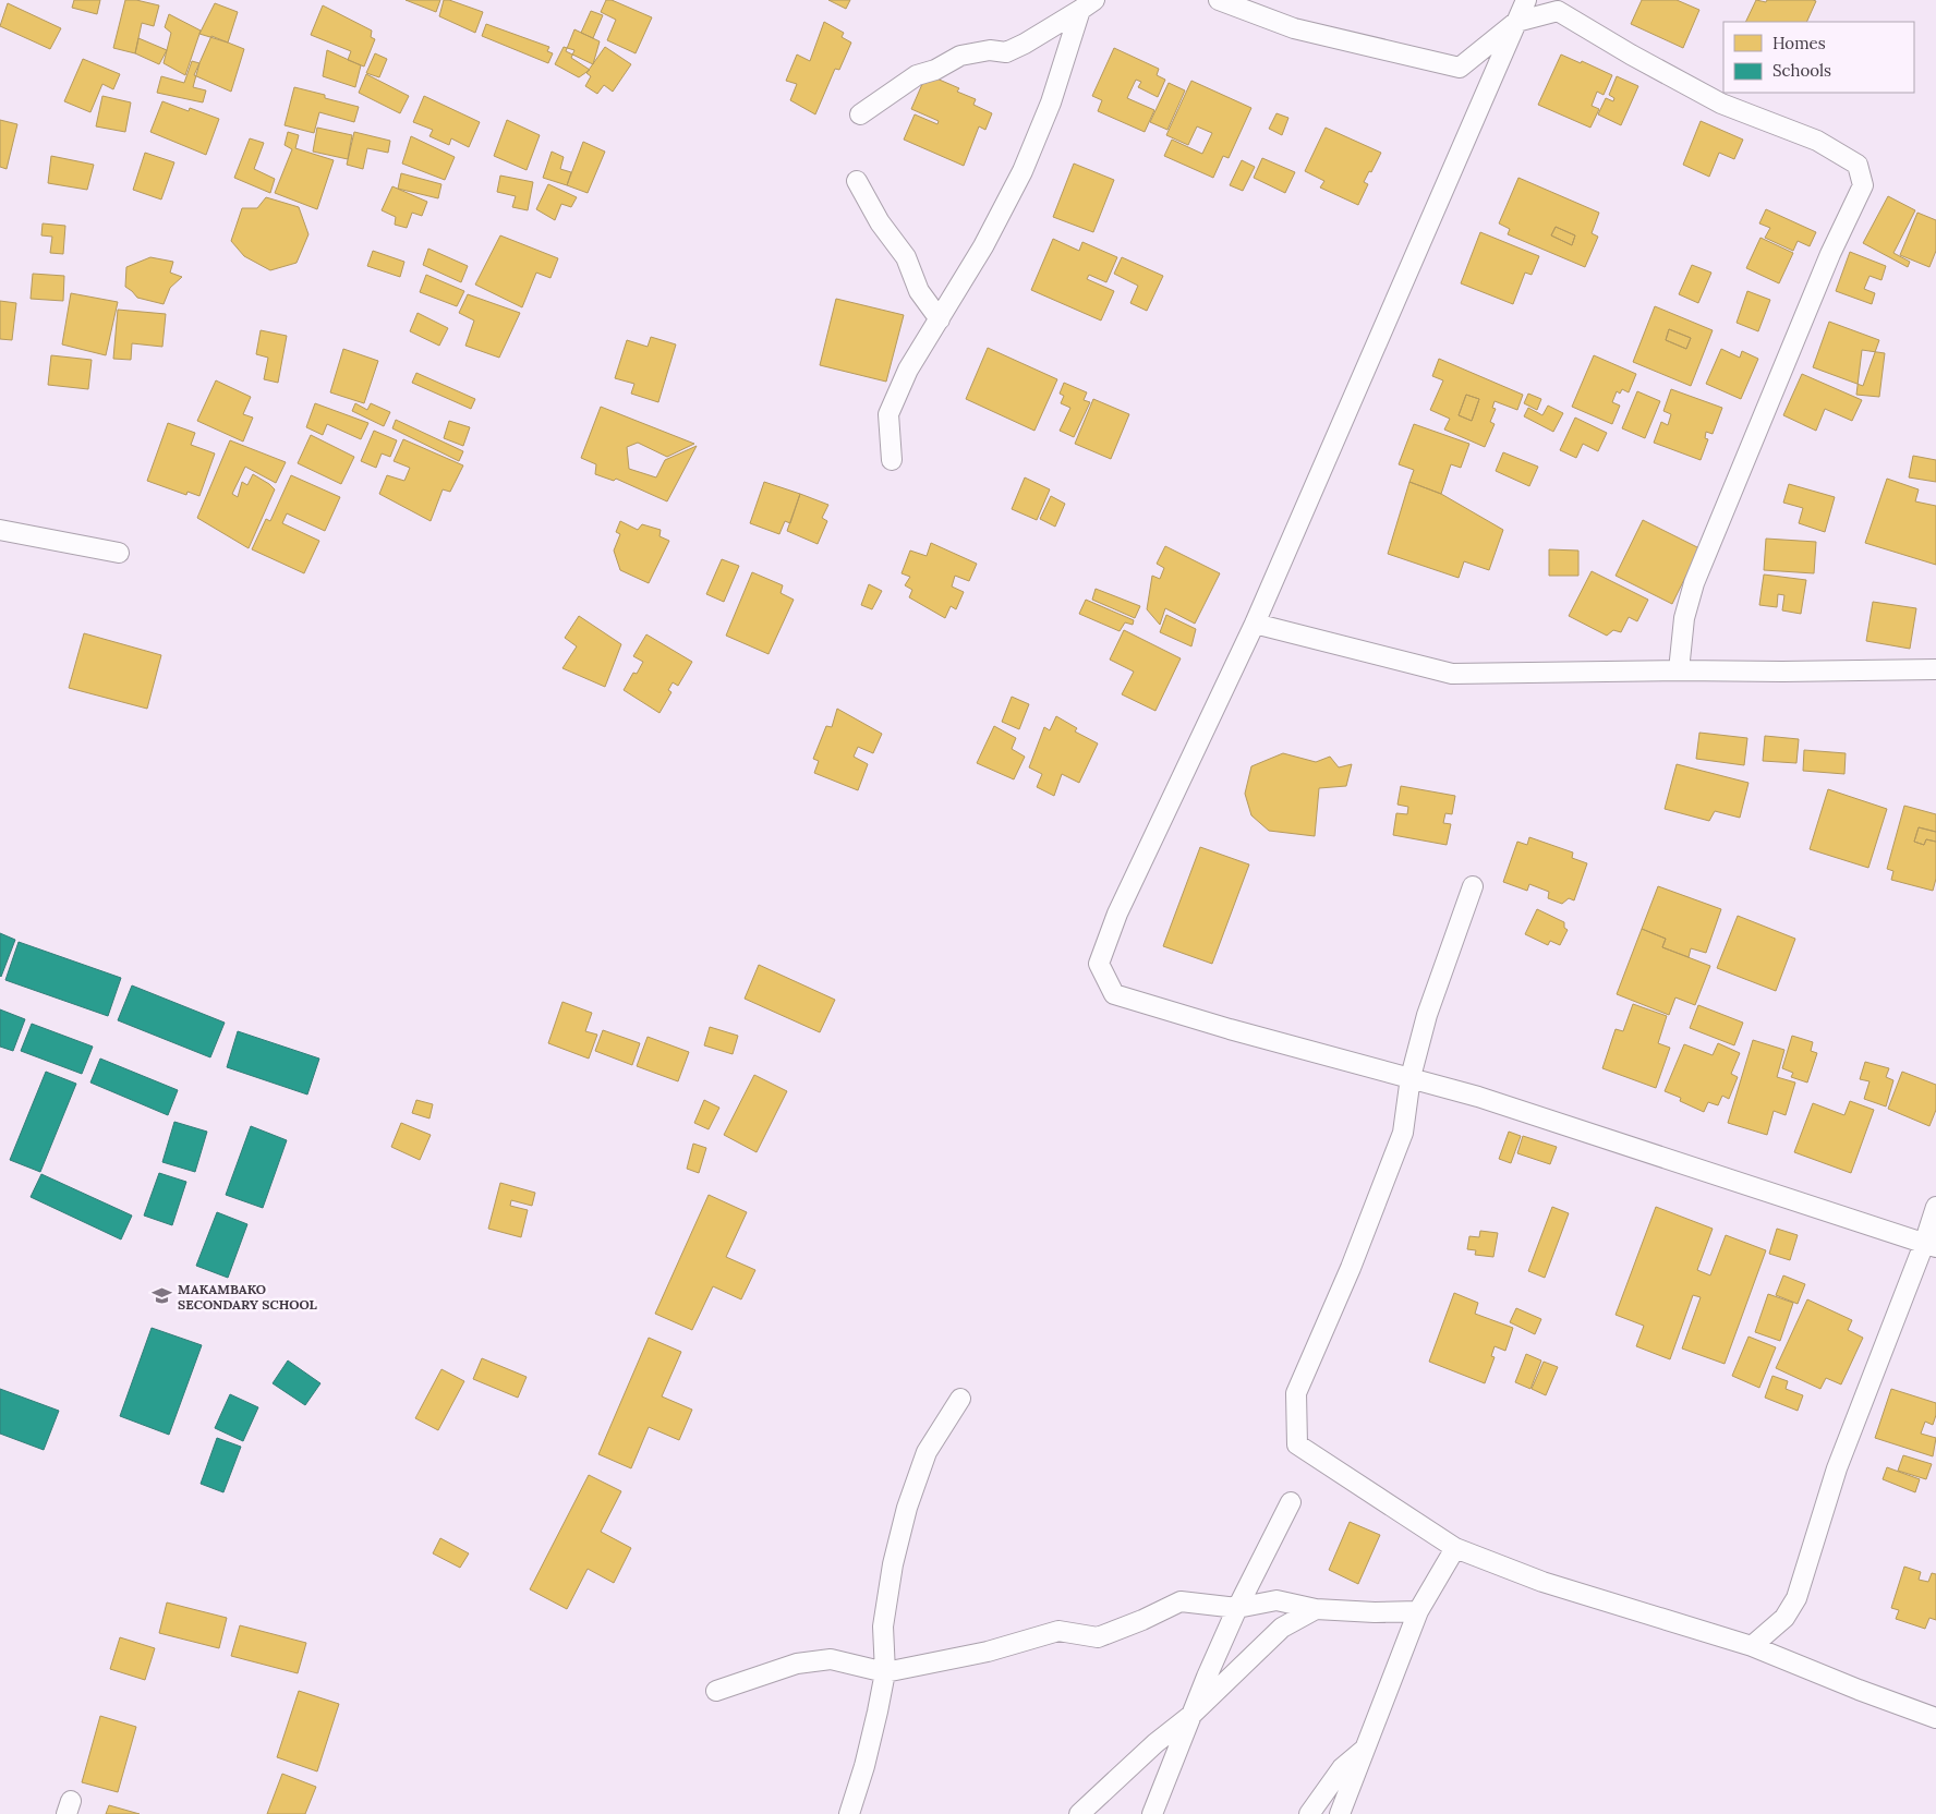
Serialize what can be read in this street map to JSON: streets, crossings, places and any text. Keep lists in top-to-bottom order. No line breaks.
{"places":{"school or university":["MAKAMBAKO SECONDARY SCHOOL"]},"legend":["Homes","Schools"]}
